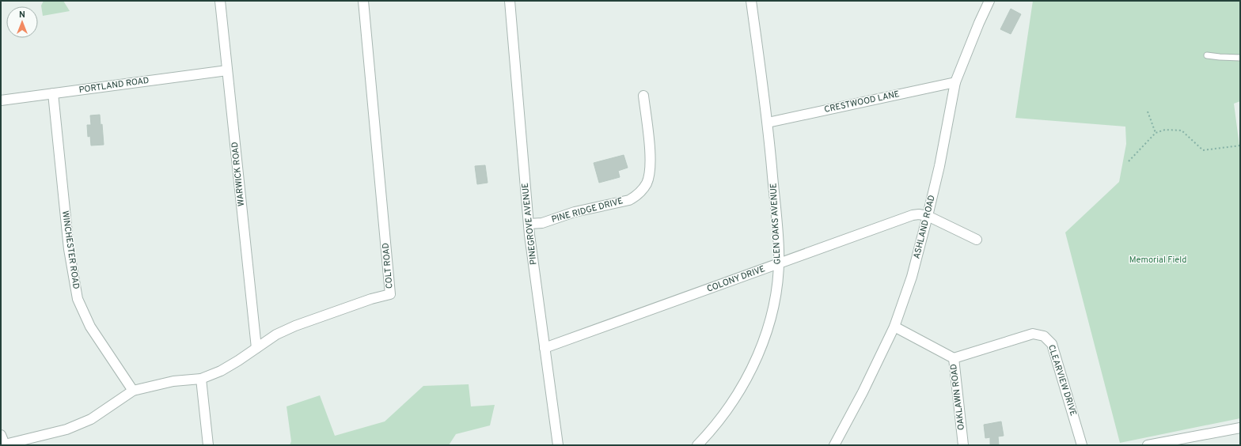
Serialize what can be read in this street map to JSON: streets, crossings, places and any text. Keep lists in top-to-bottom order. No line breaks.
{"streets":{"street":["PORTLAND ROAD","CRESTWOOD LANE","WARWICK ROAD","PINE RIDGE DRIVE","PINEGROVE AVENUE","GLEN OAKS AVENUE","ASHLAND ROAD","WINCHESTER ROAD","COLT ROAD","COLONY DRIVE","CLEARVIEW DRIVE","OAKLAWN ROAD"]},"crossings":[["PORTLAND ROAD","WARWICK ROAD"],["PORTLAND ROAD","WINCHESTER ROAD"],["CRESTWOOD LANE","GLEN OAKS AVENUE"],["CRESTWOOD LANE","ASHLAND ROAD"],["WARWICK ROAD","COLT ROAD"],["PINE RIDGE DRIVE","PINEGROVE AVENUE"],["PINEGROVE AVENUE","COLONY DRIVE"],["GLEN OAKS AVENUE","COLONY DRIVE"],["ASHLAND ROAD","COLONY DRIVE"],["ASHLAND ROAD","OAKLAWN ROAD"],["WINCHESTER ROAD","COLT ROAD"],["CLEARVIEW DRIVE","OAKLAWN ROAD"]],"parks":["Memorial Field"],"north":"top"}
